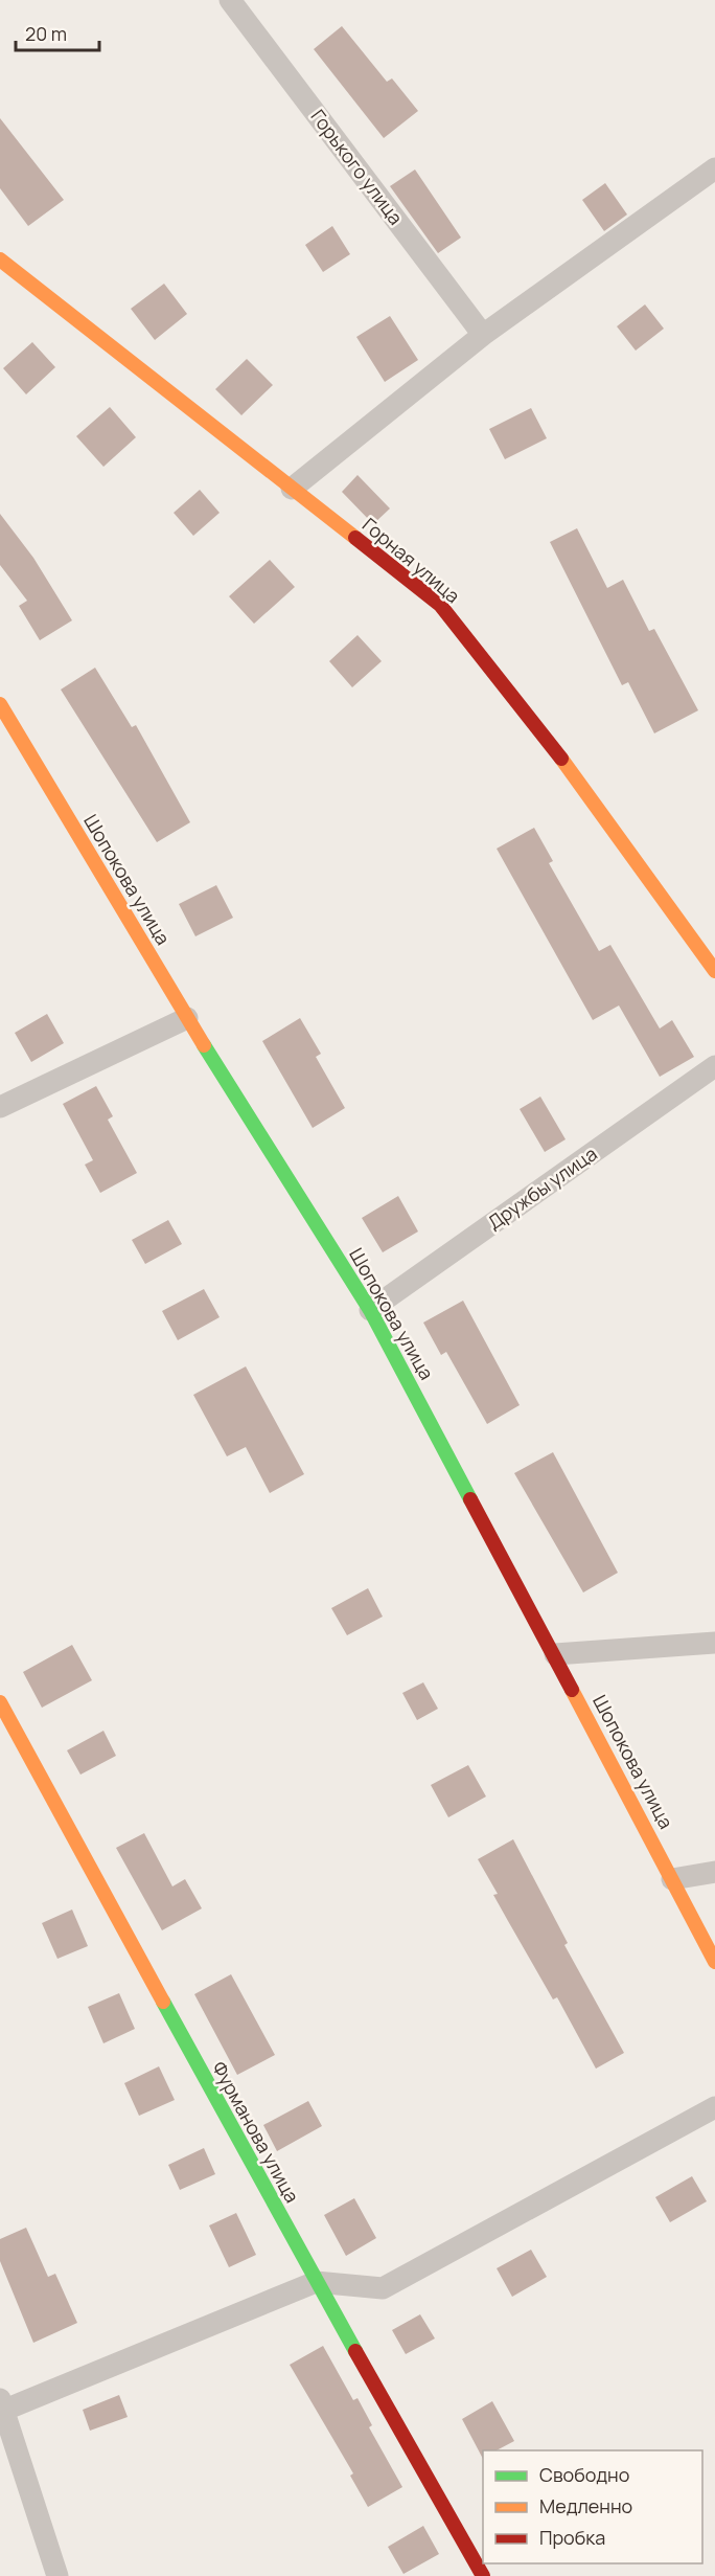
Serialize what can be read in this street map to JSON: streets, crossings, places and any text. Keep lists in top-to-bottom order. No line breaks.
{"streets":{"street":["Горького улица","Горная улица","Шопокова улица","Дружбы улица","Фурманова улица"]},"crossings":[["Шопокова улица","Дружбы улица"]],"legend":["Свободно","Медленно","Пробка"],"scale_bar":"20 m"}
